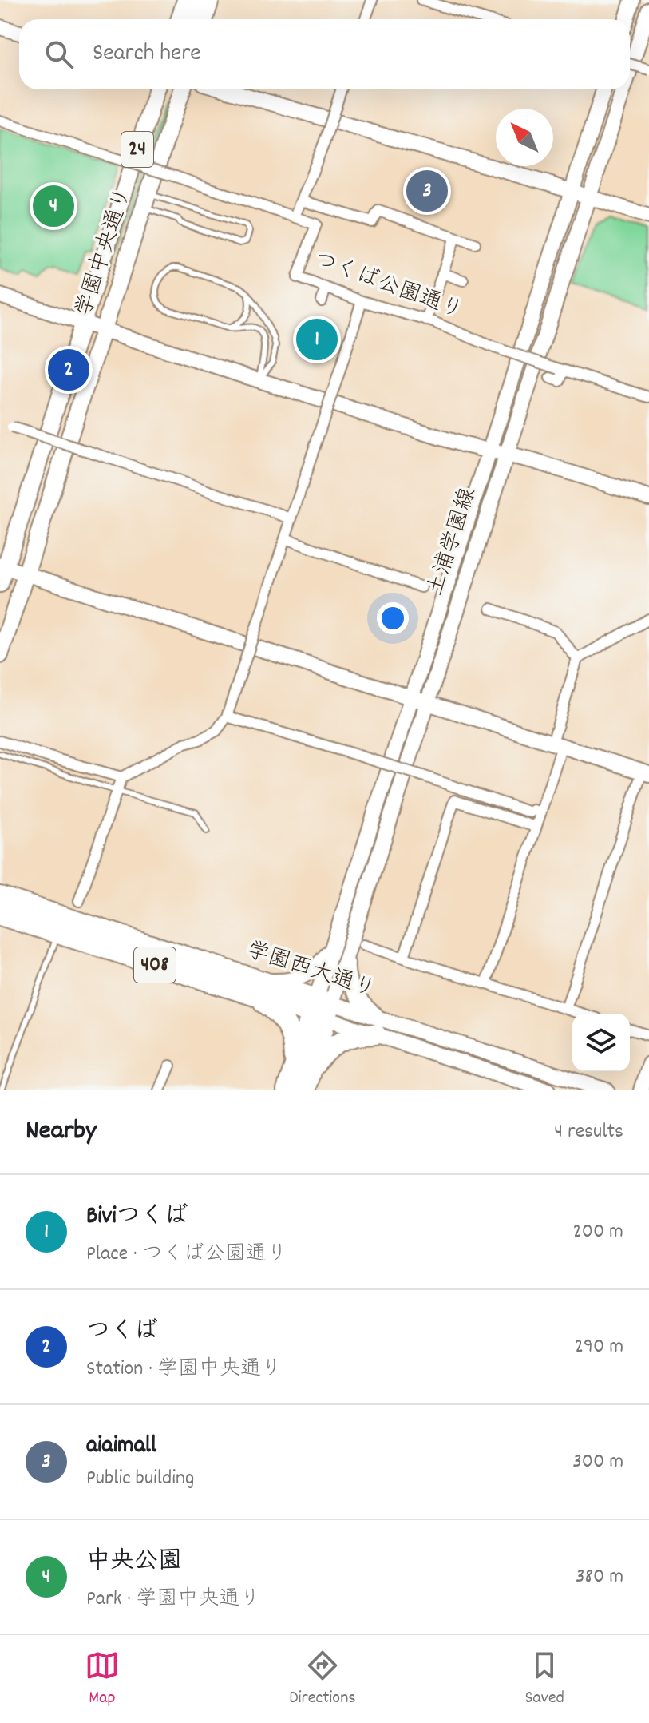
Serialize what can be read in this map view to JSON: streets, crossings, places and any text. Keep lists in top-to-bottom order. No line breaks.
{"streets":{"highway":["土浦学園線","408","学園西大通り"],"main road":["24","学園中央通り"],"street":["つくば公園通り"]},"crossings":[["土浦学園線","学園西大通り"]],"north":"top left","page":{"search":"Search here","pins":["3","4","1","2"],"heading":["Nearby","4 results"],"list":[{"mark":"1","name":"Biviつくば","note":"Place · つくば公園通り","value":"200 m"},{"mark":"2","name":"つくば","note":"Station · 学園中央通り","value":"290 m"},{"mark":"3","name":"aiaimall","note":"Public building","value":"300 m"},{"mark":"4","name":"中央公園","note":"Park · 学園中央通り","value":"380 m"}],"nav":["Map","Directions","Saved"]}}
